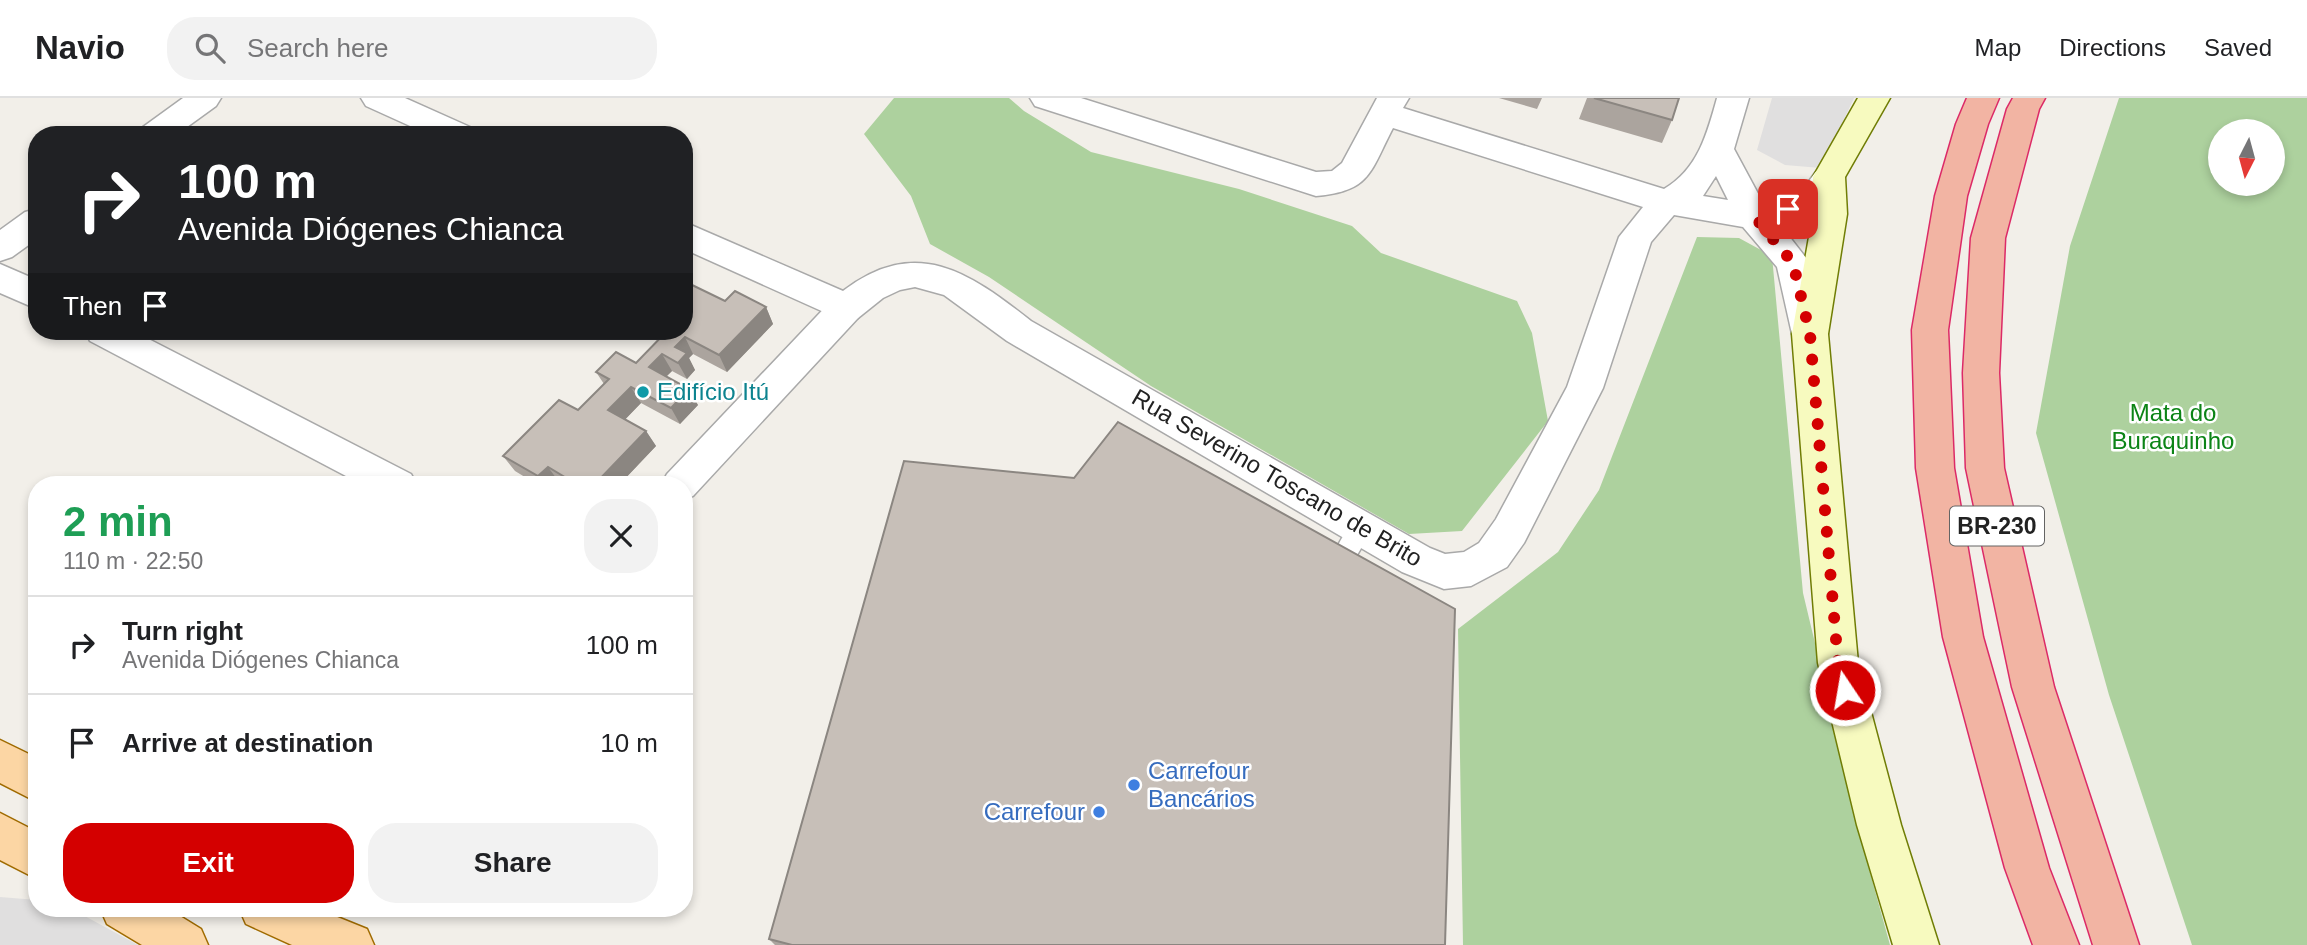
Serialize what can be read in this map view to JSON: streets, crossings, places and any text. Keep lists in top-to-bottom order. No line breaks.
{"streets":{"highway":["BR-230"],"street":["Rua Severino Toscano de Brito"]},"parks":["Mata do Buraquinho"],"places":["Edifício Itú","Carrefour Bancários","Carrefour"],"north":"bottom","page":{"header":"Navio","search":"Search here","nav":["Map","Directions","Saved"],"turn":["100 m","Avenida Diógenes Chianca"],"then":"Then","heading":["2 min","110 m · 22:50"],"list":[{"name":"Turn right","note":"Avenida Diógenes Chianca","value":"100 m"},{"name":"Arrive at destination","value":"10 m"}],"buttons":["Exit","Share"]}}
